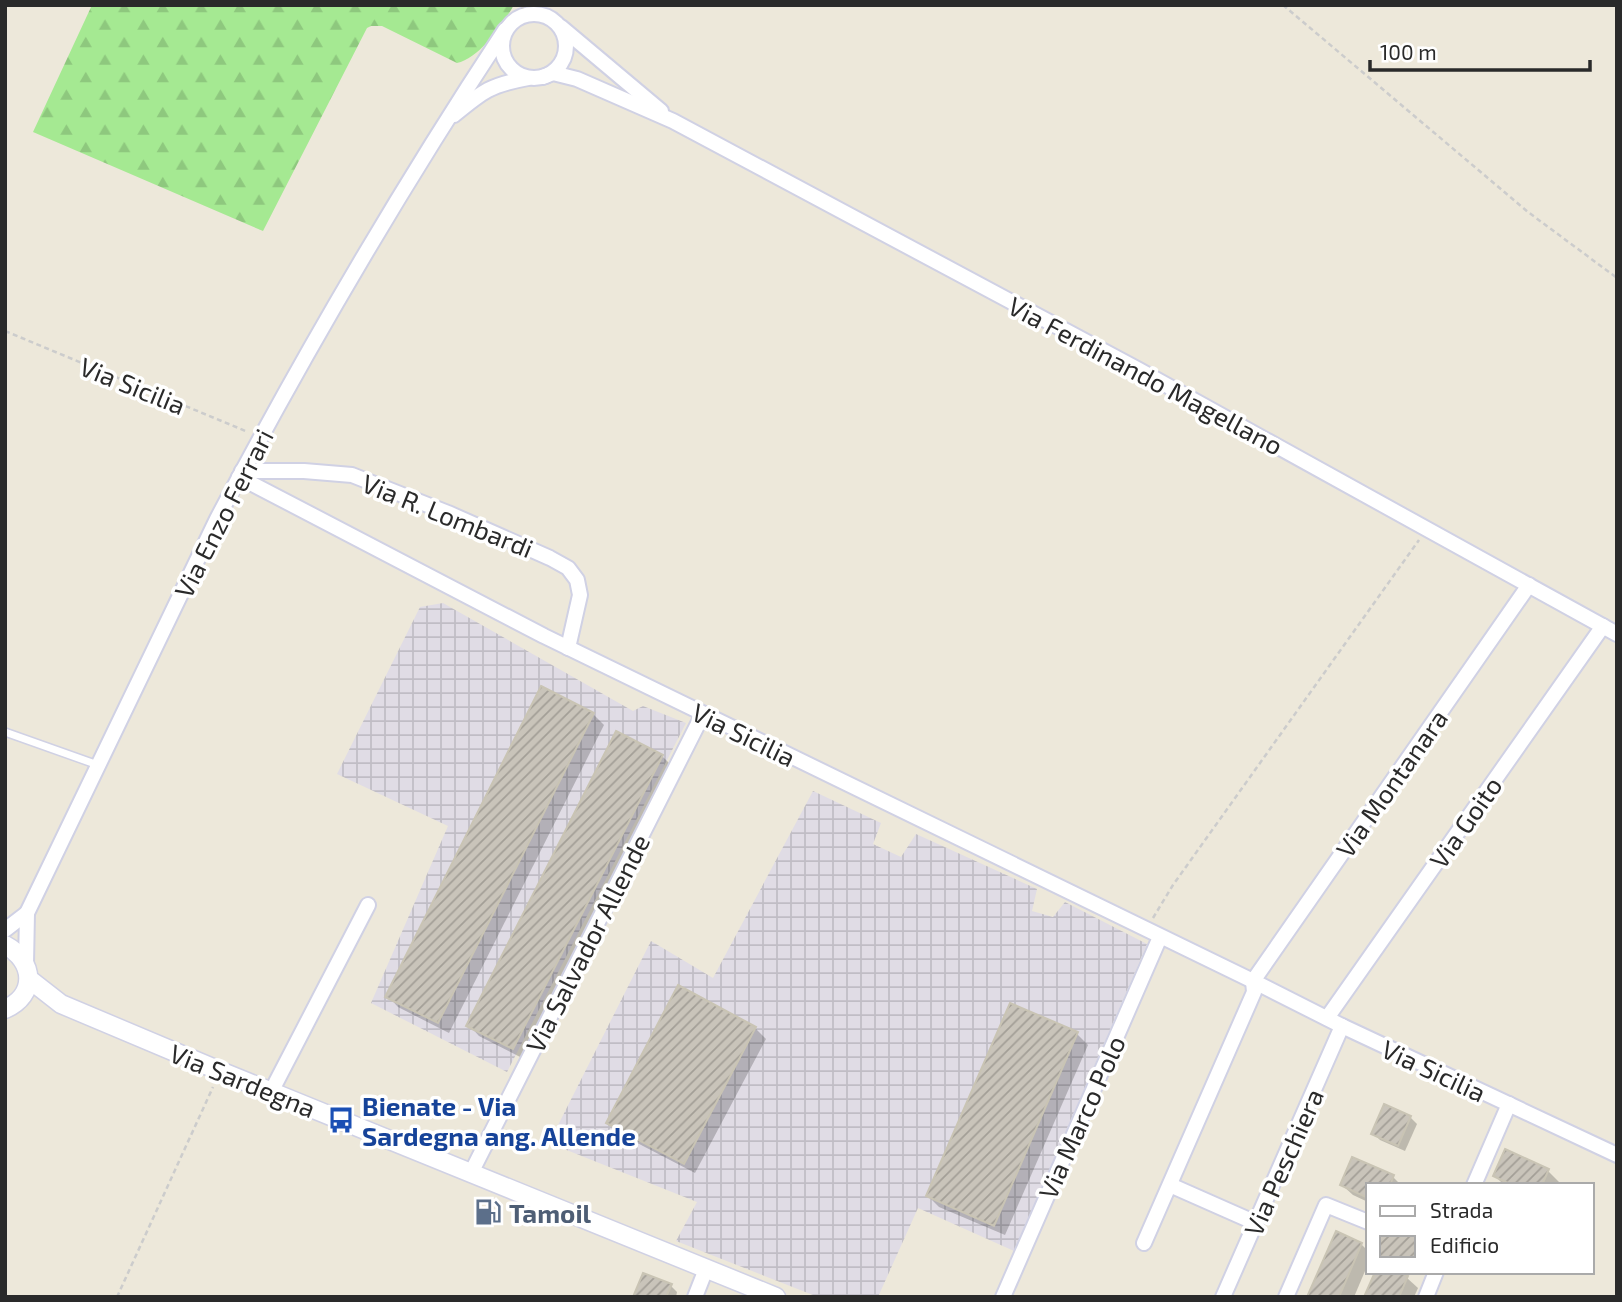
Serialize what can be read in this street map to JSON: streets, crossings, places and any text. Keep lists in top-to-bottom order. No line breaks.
{"streets":{"street":["Via Ferdinando Magellano","Via Sicilia","Via Enzo Ferrari","Via R. Lombardi","Via Montanara","Via Goito","Via Salvador Allende","Via Sardegna","Via Marco Polo","Via Peschiera"]},"crossings":[["Via Ferdinando Magellano","Via Enzo Ferrari"],["Via Ferdinando Magellano","Via Montanara"],["Via Ferdinando Magellano","Via Goito"],["Via Sicilia","Via Enzo Ferrari"],["Via Sicilia","Via R. Lombardi"],["Via Sicilia","Via Montanara"],["Via Sicilia","Via Goito"],["Via Sicilia","Via Salvador Allende"],["Via Sicilia","Via Marco Polo"],["Via Sicilia","Via Peschiera"],["Via Enzo Ferrari","Via R. Lombardi"],["Via Enzo Ferrari","Via Sardegna"],["Via Salvador Allende","Via Sardegna"]],"places":{"bus stop":["Bienate - Via Sardegna ang. Allende"],"fuel station":["Tamoil"]},"legend":["Strada","Edificio"],"scale_bar":"100 m"}
